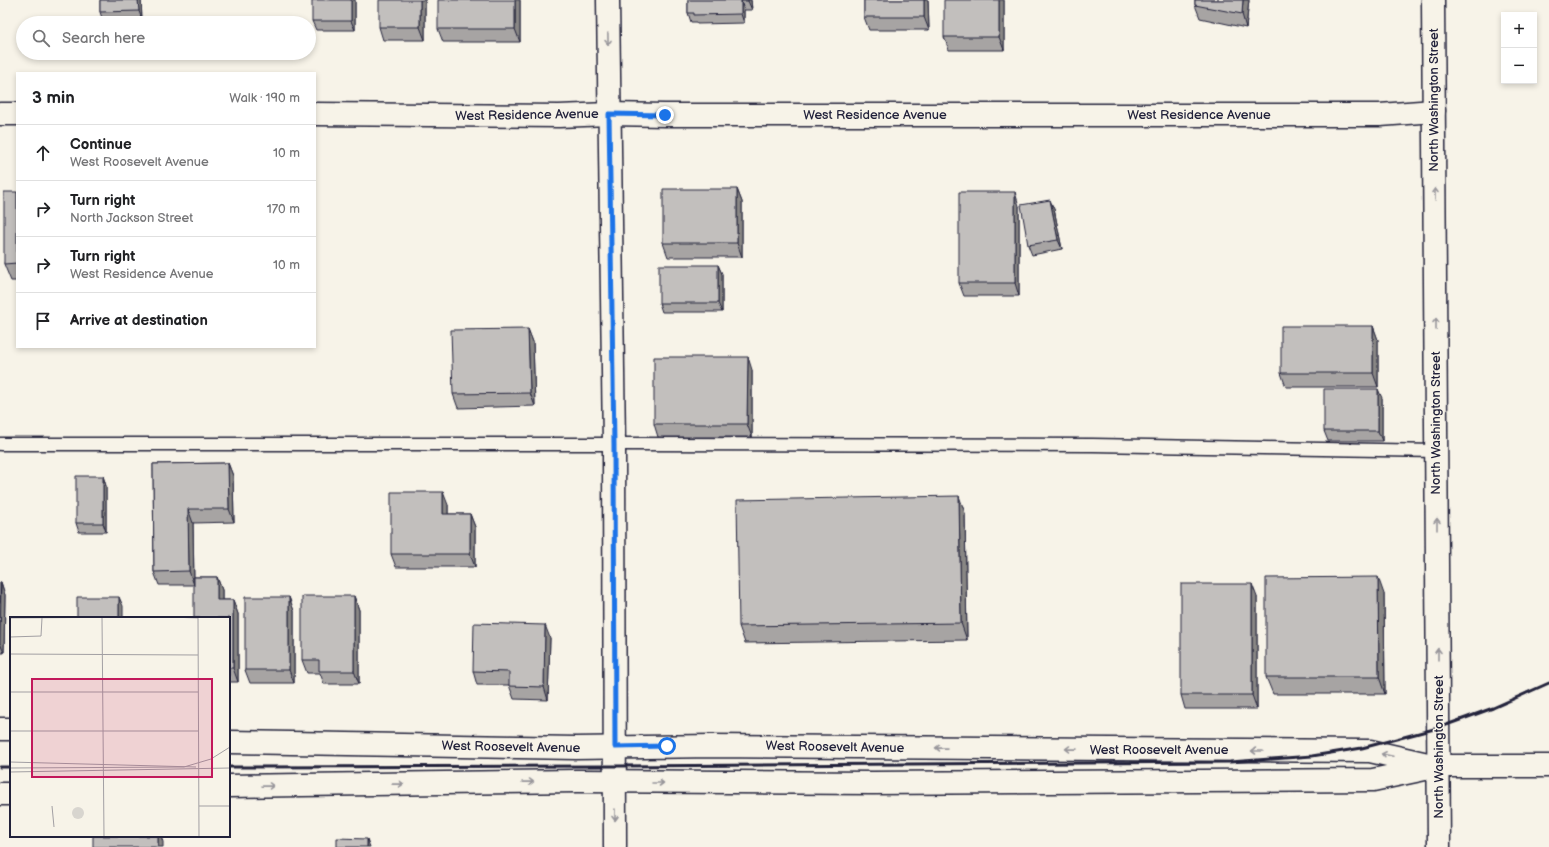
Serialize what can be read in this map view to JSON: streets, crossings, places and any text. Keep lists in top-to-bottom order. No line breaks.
{"streets":{"street":["North Washington Street","West Residence Avenue","West Roosevelt Avenue"]},"crossings":[["North Washington Street","West Residence Avenue"],["North Washington Street","West Roosevelt Avenue"]],"one_way":["North Washington Street"],"page":{"map_buttons":["+","−"],"search":"Search here","heading":["3 min","Walk · 190 m"],"list":[["Continue","West Roosevelt Avenue","10 m"],["Turn right","North Jackson Street","170 m"],["Turn right","West Residence Avenue","10 m"],"Arrive at destination"]}}
